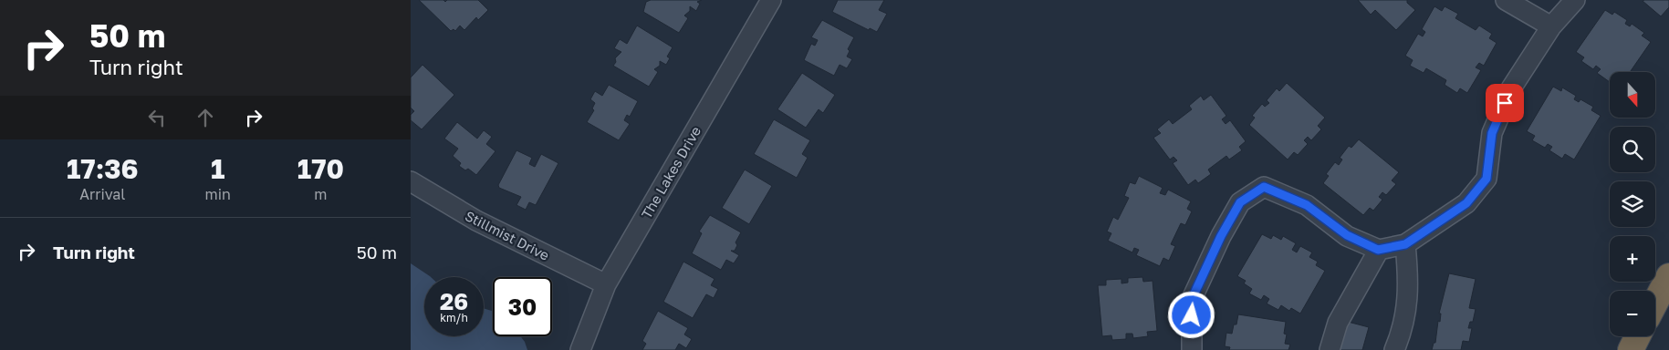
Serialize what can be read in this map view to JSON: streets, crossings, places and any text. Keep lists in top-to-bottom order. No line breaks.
{"streets":{"street":["The Lakes Drive","Stillmist Drive"]},"crossings":[["The Lakes Drive","Stillmist Drive"]],"north":"bottom","page":{"turn":["50 m","Turn right"],"map_buttons":["+","−"],"eta":["17:36","Arrival","1","min","170","m"],"list":[{"name":"Turn right","value":"50 m"}],"speed":"26 km/h","limit":"30"}}
